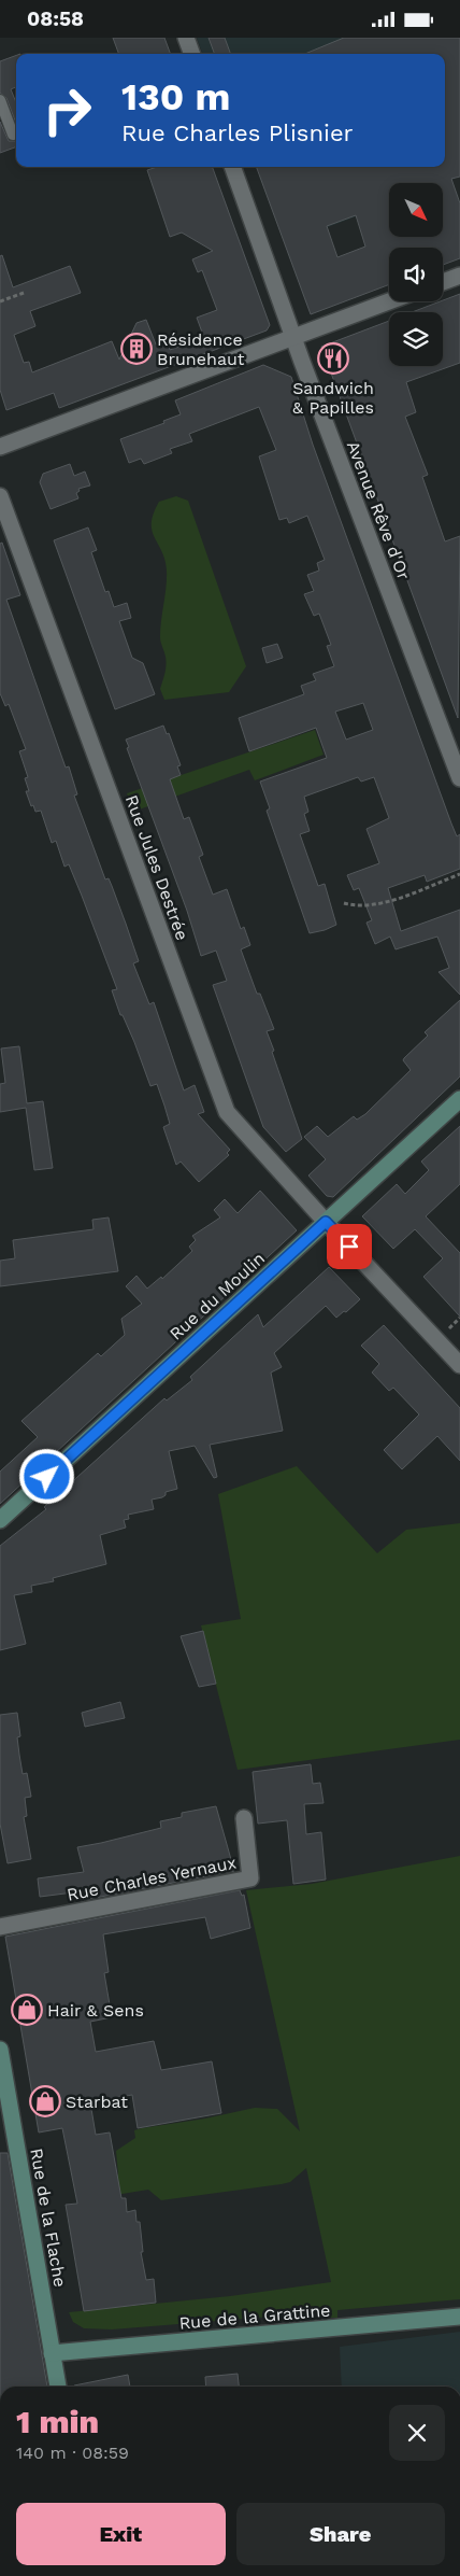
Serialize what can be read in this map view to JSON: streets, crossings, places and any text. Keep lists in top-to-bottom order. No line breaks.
{"streets":{"street":["Avenue Rêve d'Or","Rue Jules Destrée","Rue du Moulin","Rue Charles Yernaux","Rue de la Flache","Rue de la Grattine"]},"crossings":[["Rue Jules Destrée","Rue du Moulin"],["Rue de la Flache","Rue de la Grattine"]],"places":{"building":["Résidence Brunehaut"],"restaurant":["Sandwich & Papilles"],"shop":["Hair & Sens","Starbat"]},"north":"bottom right","page":{"status":"08:58","turn":["130 m","Rue Charles Plisnier"],"heading":["1 min","140 m · 08:59"],"buttons":["Exit","Share"]}}
